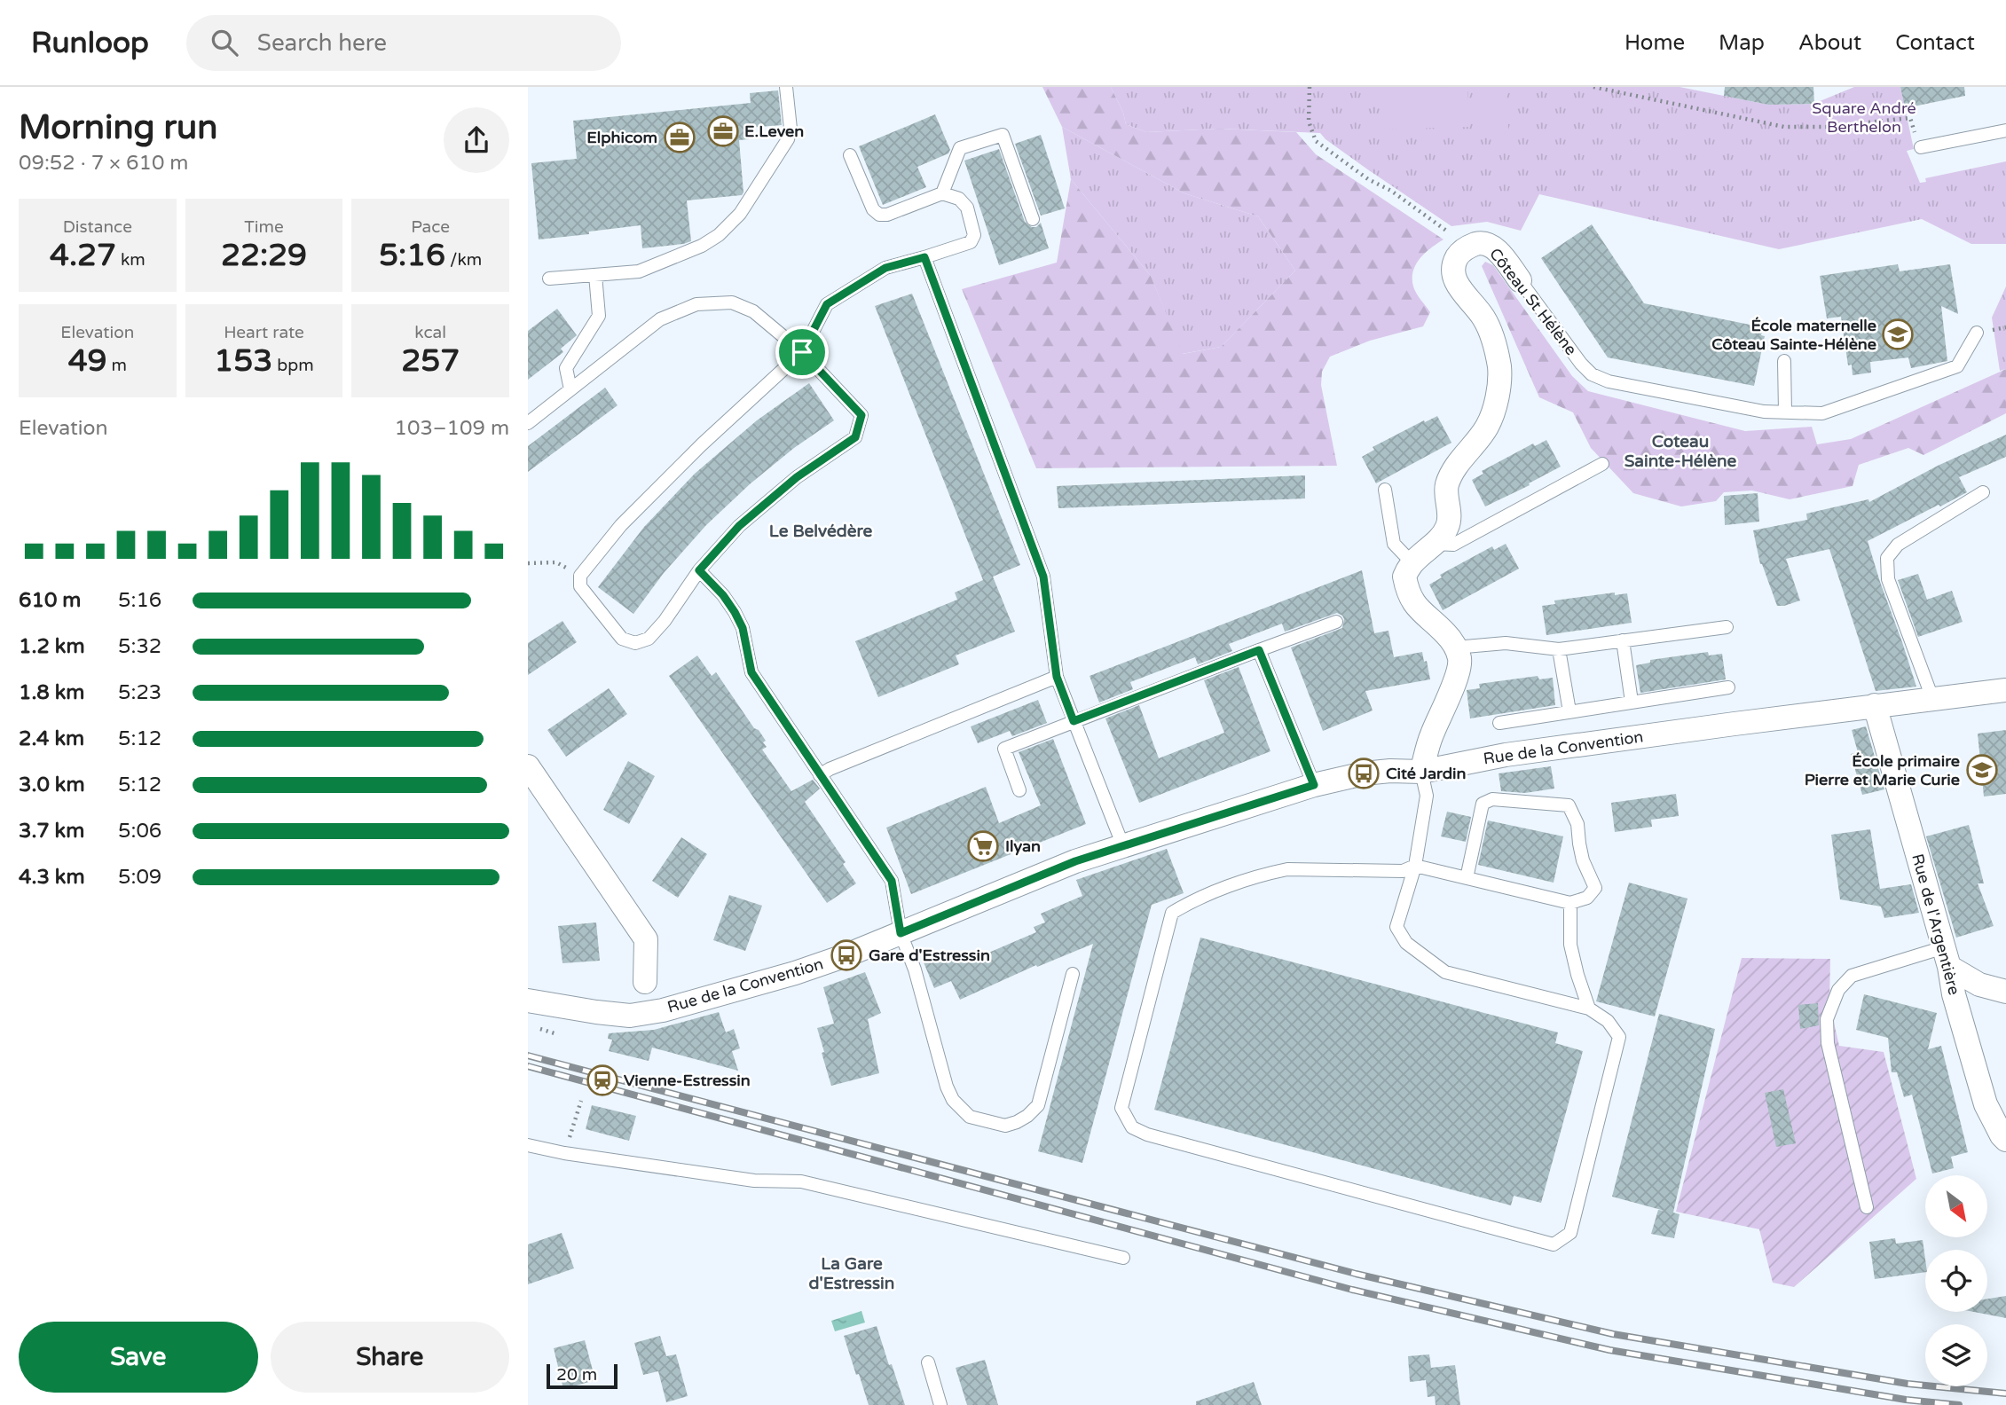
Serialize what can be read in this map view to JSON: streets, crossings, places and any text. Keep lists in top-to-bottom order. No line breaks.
{"streets":{"street":["Côteau St Hélène","Rue de la Convention","Rue de l'Argentière"]},"crossings":[["Rue de la Convention","Rue de l'Argentière"]],"districts":["Coteau Sainte-Hélène","Le Belvédère","La Gare d'Estressin"],"parks":["Square André Berthelon"],"places":{"office":["E.Leven","Elphicom"],"school or university":["École maternelle Côteau Sainte-Hélène","École primaire Pierre et Marie Curie"],"bus stop":["Cité Jardin","Gare d'Estressin"],"supermarket":["Ilyan"],"station":["Vienne-Estressin"]},"scale_bar":"20 m","north":"bottom right","page":{"header":"Runloop","search":"Search here","nav":["Home","Map","About","Contact"],"heading":["Morning run","09:52 · 7 × 610 m"],"stats":[["Distance","4.27 km"],["Time","22:29"],["Pace","5:16 /km"],["Elevation","49 m"],["Heart rate","153 bpm"],["kcal","257"]],"chart":["Elevation","103–109 m"],"list":[{"name":"610 m","note":"5:16"},{"name":"1.2 km","note":"5:32"},{"name":"1.8 km","note":"5:23"},{"name":"2.4 km","note":"5:12"},{"name":"3.0 km","note":"5:12"},{"name":"3.7 km","note":"5:06"},{"name":"4.3 km","note":"5:09"}],"buttons":["Save","Share"],"scale":"20 m"}}
